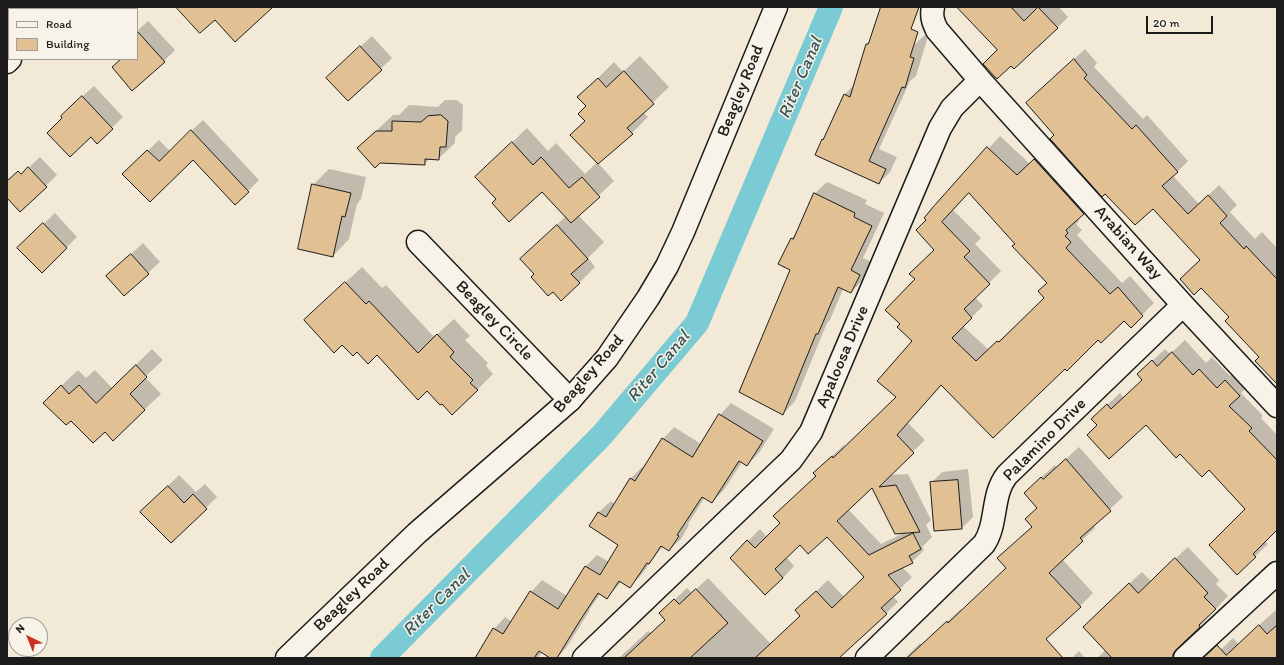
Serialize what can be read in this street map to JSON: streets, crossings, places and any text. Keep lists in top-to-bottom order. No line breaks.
{"streets":{"street":["Beagley Road","Arabian Way","Beagley Circle","Apaloosa Drive","Palamino Drive"]},"crossings":[["Beagley Road","Beagley Circle"],["Arabian Way","Apaloosa Drive"],["Arabian Way","Palamino Drive"]],"water":["Riter Canal"],"legend":["Road","Building"],"scale_bar":"20 m","north":"top left"}
